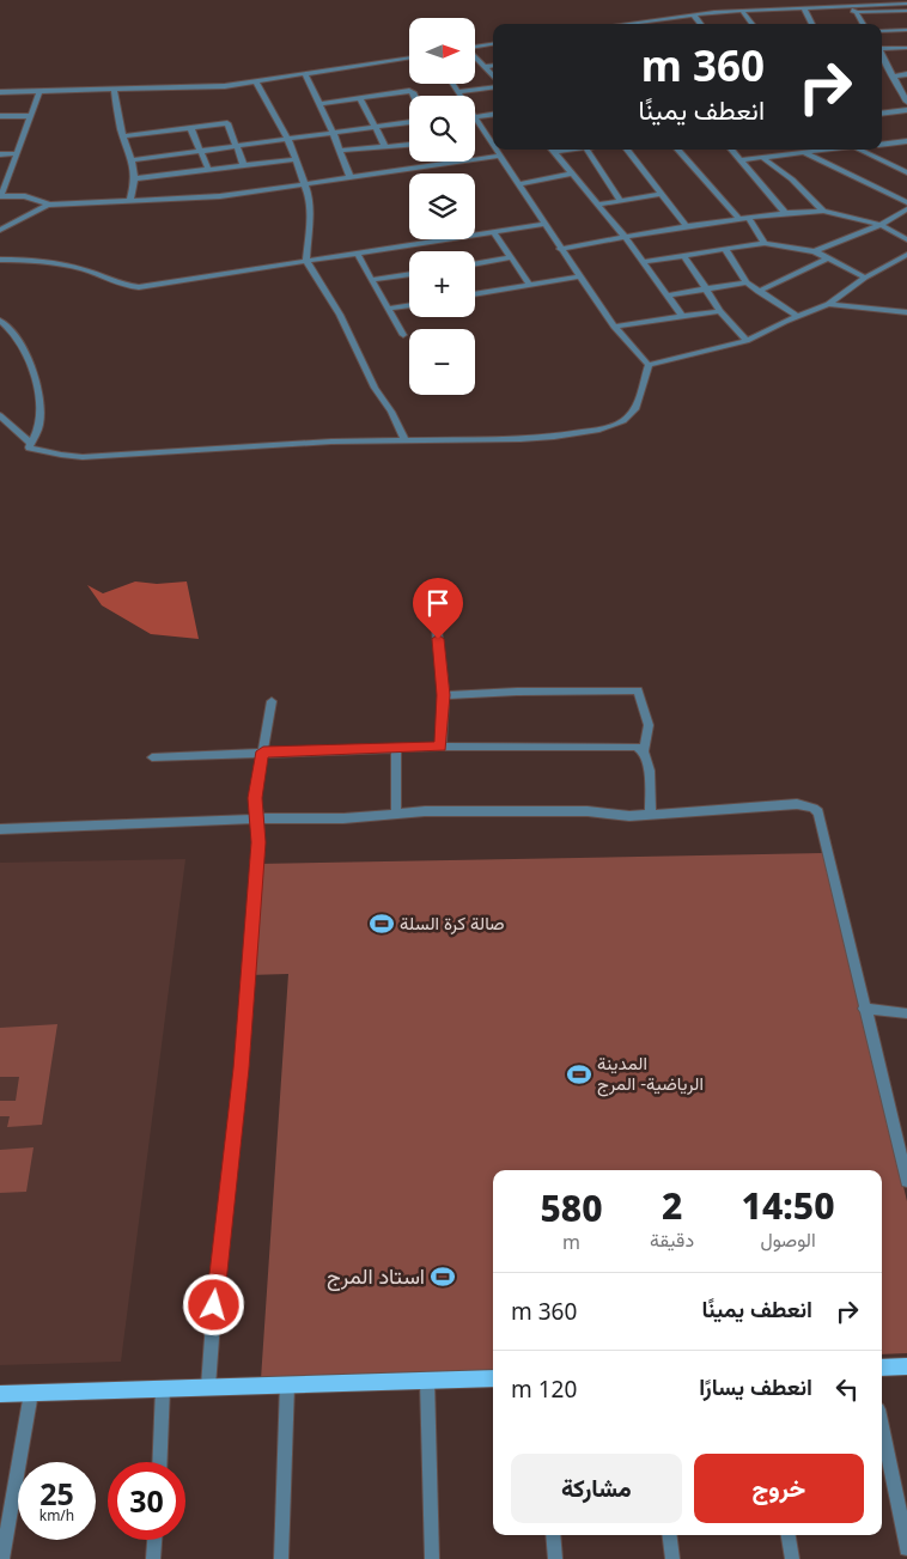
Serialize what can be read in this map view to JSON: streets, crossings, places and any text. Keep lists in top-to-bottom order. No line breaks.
{"places":{"sports":["صالة كرة السلة","المدينة الرياضية- المرج","استاد المرج"]},"north":"right","page":{"map_buttons":["+","−"],"turn":["360 m","انعطف يمينًا"],"eta":["14:50","الوصول","2","دقيقة","580","m"],"list":[{"name":"انعطف يمينًا","value":"360 m"},{"name":"انعطف يسارًا","value":"120 m"}],"buttons":["خروج","مشاركة"],"speed":"25 km/h","limit":"30"}}
